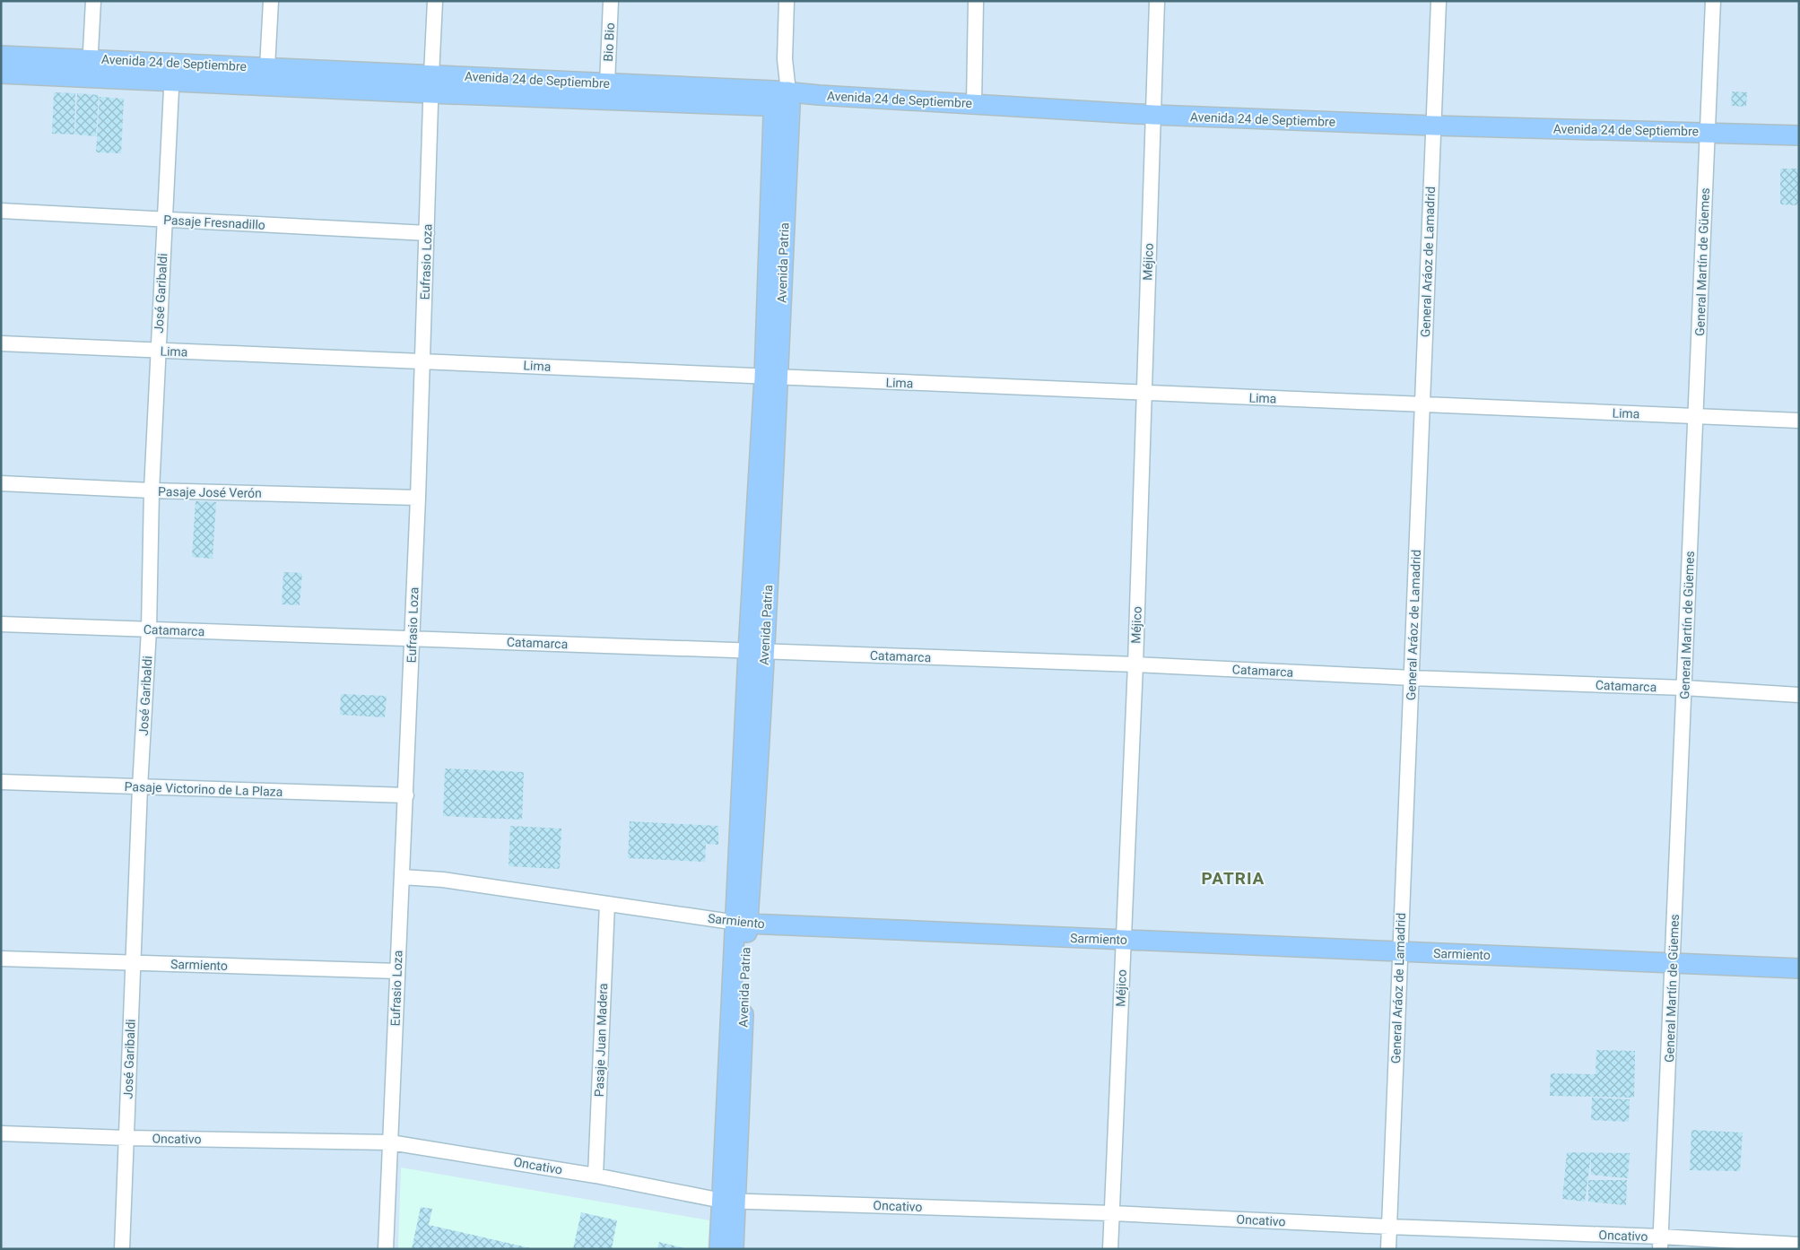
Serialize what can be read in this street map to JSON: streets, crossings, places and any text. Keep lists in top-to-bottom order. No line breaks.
{"streets":{"main road":["Avenida 24 de Septiembre","Avenida Patria","Sarmiento"],"street":["Bio Bio","Pasaje Fresnadillo","Eufrasio Loza","Méjico","General Aráoz de Lamadrid","General Martín de Güemes","José Garibaldi","Lima","Pasaje José Verón","Catamarca","Pasaje Victorino de La Plaza","Pasaje Juan Madera","Oncativo"]},"crossings":[["Bio Bio","Avenida 24 de Septiembre"],["Avenida 24 de Septiembre","Eufrasio Loza"],["Avenida 24 de Septiembre","Méjico"],["Avenida 24 de Septiembre","General Aráoz de Lamadrid"],["Avenida 24 de Septiembre","General Martín de Güemes"],["Avenida 24 de Septiembre","Avenida Patria"],["Avenida 24 de Septiembre","José Garibaldi"],["Pasaje Fresnadillo","Eufrasio Loza"],["Pasaje Fresnadillo","José Garibaldi"],["Eufrasio Loza","Lima"],["Eufrasio Loza","Pasaje José Verón"],["Eufrasio Loza","Catamarca"],["Eufrasio Loza","Pasaje Victorino de La Plaza"],["Eufrasio Loza","Sarmiento"],["Eufrasio Loza","Oncativo"],["Méjico","Lima"],["Méjico","Catamarca"],["Méjico","Sarmiento"],["Méjico","Oncativo"],["General Aráoz de Lamadrid","Lima"],["General Aráoz de Lamadrid","Catamarca"],["General Aráoz de Lamadrid","Sarmiento"],["General Aráoz de Lamadrid","Oncativo"],["General Martín de Güemes","Lima"],["General Martín de Güemes","Catamarca"],["General Martín de Güemes","Sarmiento"],["General Martín de Güemes","Oncativo"],["Avenida Patria","Lima"],["Avenida Patria","Catamarca"],["Avenida Patria","Sarmiento"],["Avenida Patria","Oncativo"],["José Garibaldi","Lima"],["José Garibaldi","Pasaje José Verón"],["José Garibaldi","Catamarca"],["José Garibaldi","Pasaje Victorino de La Plaza"],["José Garibaldi","Sarmiento"],["José Garibaldi","Oncativo"],["Sarmiento","Pasaje Juan Madera"],["Pasaje Juan Madera","Oncativo"]],"districts":["PATRIA"]}
